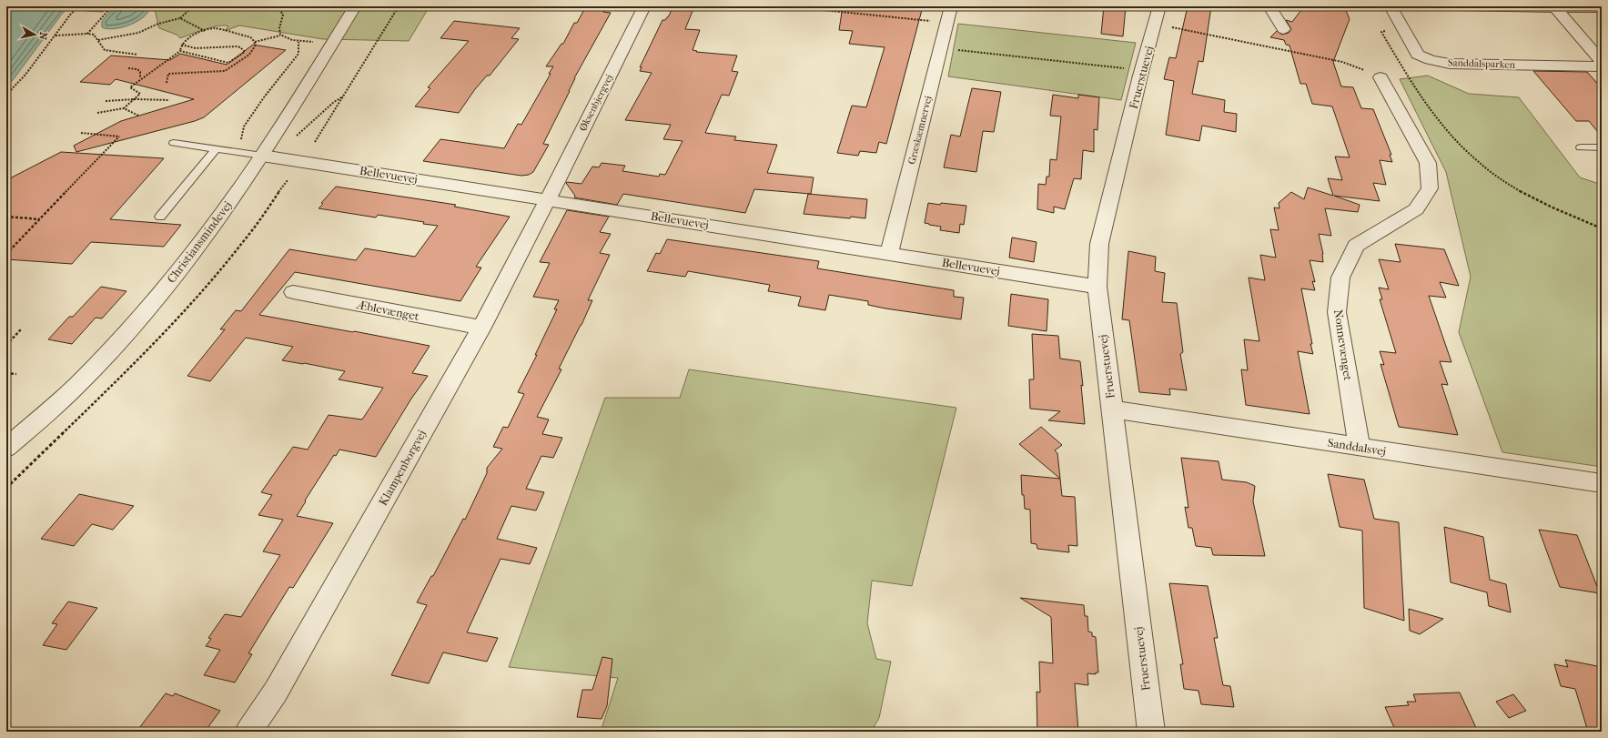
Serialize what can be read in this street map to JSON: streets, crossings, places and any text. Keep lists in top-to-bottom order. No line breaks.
{"streets":{"street":["Sanddalsparken","Fruerstuevej","Øksenbjergvej","Græskæmnervej","Bellevuevej","Christiansmindevej","Æblevænget","Nonnevænget","Sanddalsvej","Klampenborgvej"]},"crossings":[["Fruerstuevej","Bellevuevej"],["Fruerstuevej","Sanddalsvej"],["Øksenbjergvej","Bellevuevej"],["Øksenbjergvej","Klampenborgvej"],["Græskæmnervej","Bellevuevej"],["Bellevuevej","Christiansmindevej"],["Bellevuevej","Klampenborgvej"],["Æblevænget","Klampenborgvej"],["Nonnevænget","Sanddalsvej"]],"north":"right"}
